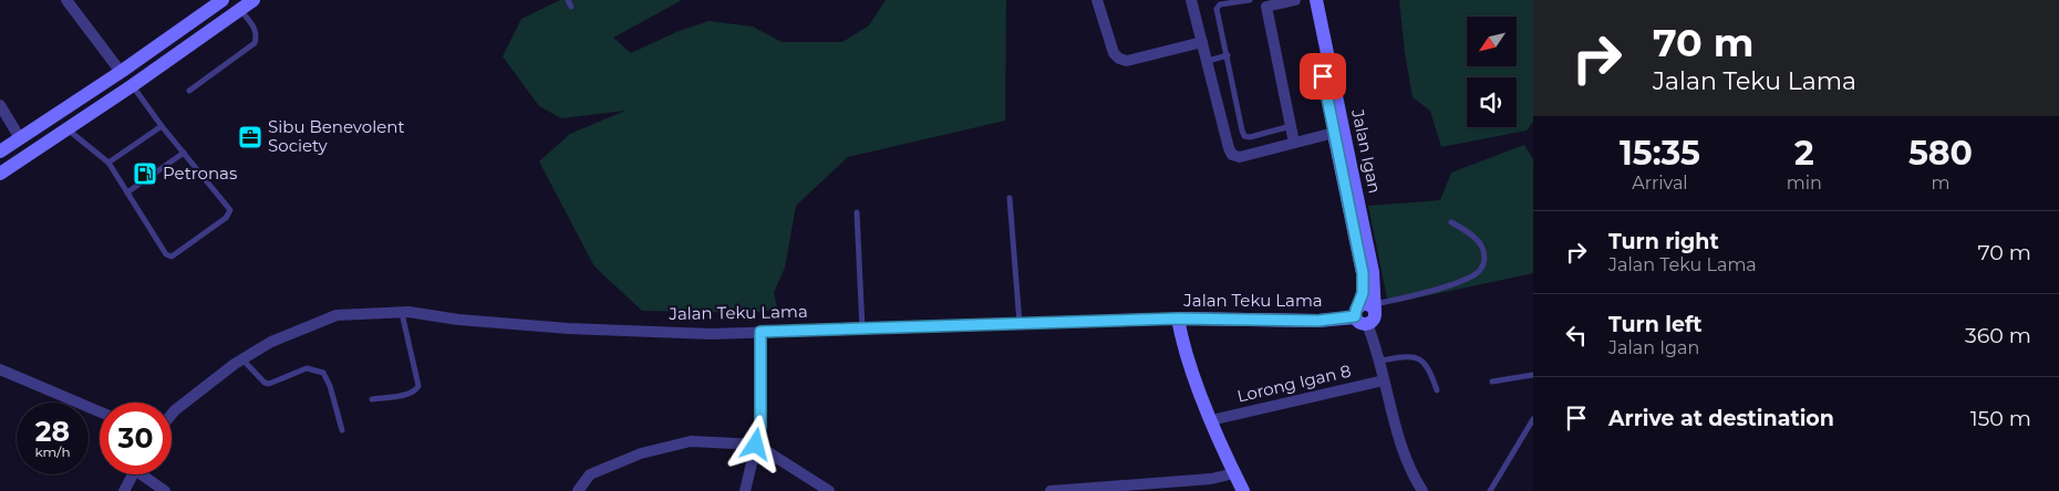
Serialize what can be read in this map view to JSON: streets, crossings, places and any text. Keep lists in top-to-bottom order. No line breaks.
{"streets":{"street":["Jalan Igan","Jalan Teku Lama","Lorong Igan 8"]},"crossings":[["Jalan Igan","Jalan Teku Lama"]],"places":{"office":["Sibu Benevolent Society"],"fuel station":["Petronas"]},"north":"bottom left","page":{"turn":["70 m","Jalan Teku Lama"],"eta":["15:35","Arrival","2","min","580","m"],"list":[{"name":"Turn right","note":"Jalan Teku Lama","value":"70 m"},{"name":"Turn left","note":"Jalan Igan","value":"360 m"},{"name":"Arrive at destination","value":"150 m"}],"speed":"28 km/h","limit":"30"}}
